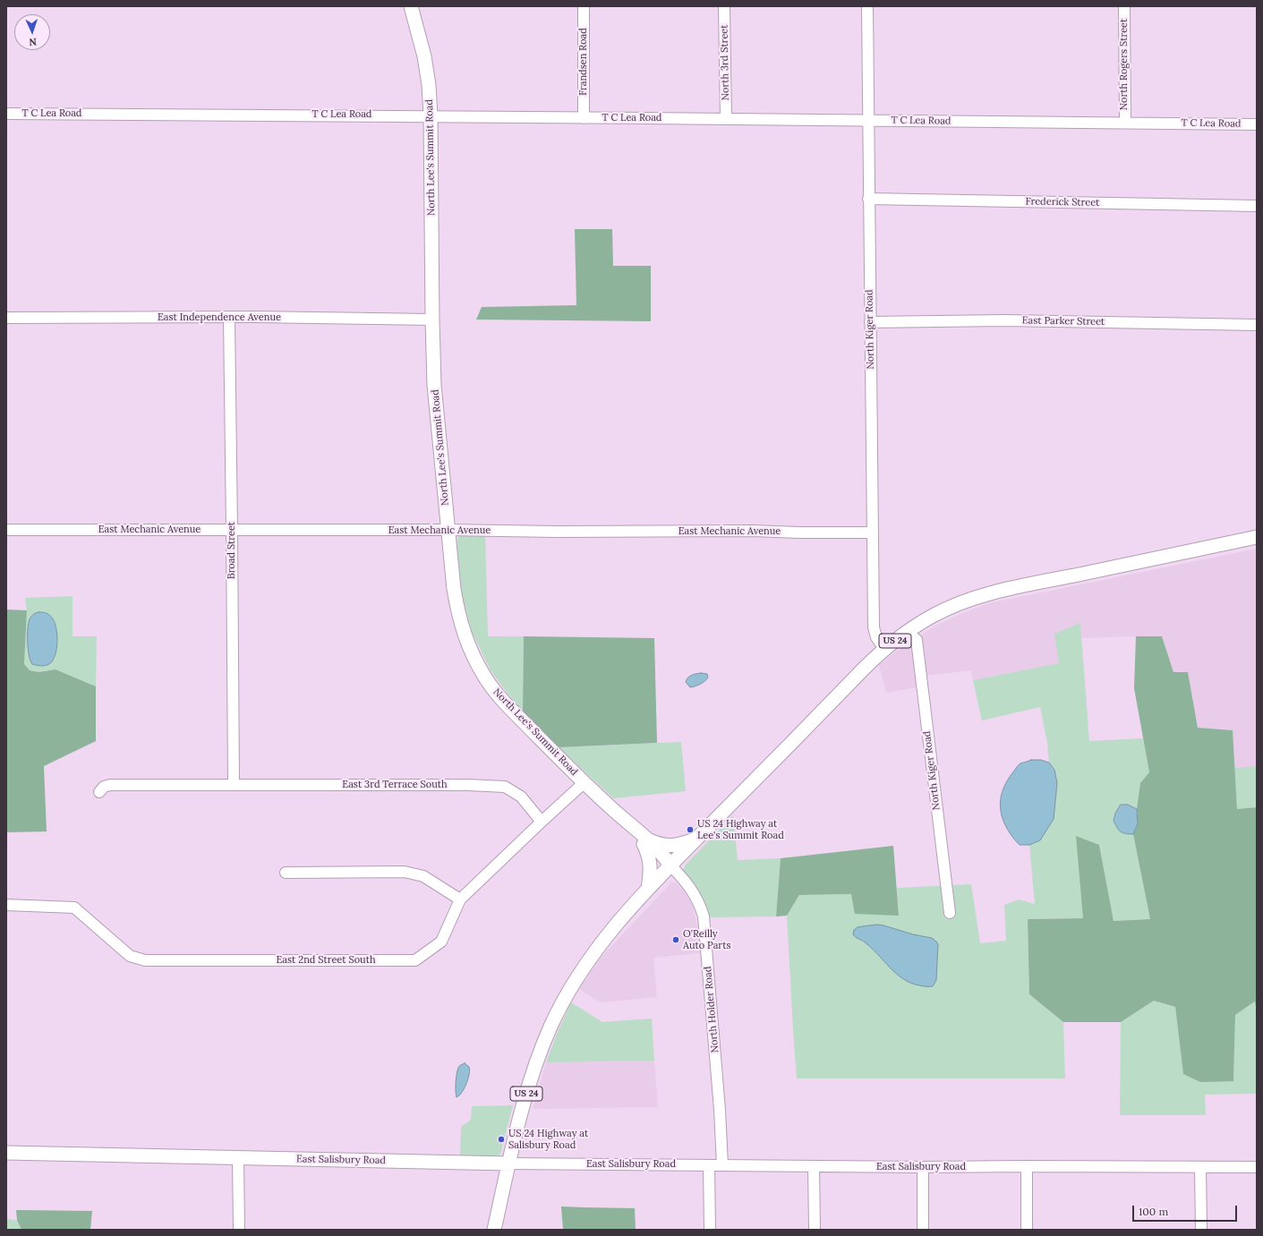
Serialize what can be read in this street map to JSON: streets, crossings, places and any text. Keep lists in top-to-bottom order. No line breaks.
{"streets":{"main road":["North Lee's Summit Road","US 24","East Salisbury Road"],"street":["Frandsen Road","North 3rd Street","North Rogers Street","T C Lea Road","Frederick Street","East Independence Avenue","East Parker Street","North Kiger Road","East Mechanic Avenue","Broad Street","East 3rd Terrace South","East 2nd Street South","North Holder Road"]},"crossings":[["Frandsen Road","T C Lea Road"],["North 3rd Street","T C Lea Road"],["North Rogers Street","T C Lea Road"],["T C Lea Road","North Lee's Summit Road"],["T C Lea Road","North Kiger Road"],["North Lee's Summit Road","East Independence Avenue"],["North Lee's Summit Road","East Mechanic Avenue"],["North Lee's Summit Road","US 24"],["North Lee's Summit Road","East 2nd Street South"],["North Lee's Summit Road","North Holder Road"],["Frederick Street","North Kiger Road"],["East Independence Avenue","Broad Street"],["East Parker Street","North Kiger Road"],["North Kiger Road","East Mechanic Avenue"],["North Kiger Road","US 24"],["East Mechanic Avenue","Broad Street"],["Broad Street","East 3rd Terrace South"],["US 24","North Holder Road"],["US 24","East Salisbury Road"],["East 3rd Terrace South","East 2nd Street South"],["North Holder Road","East Salisbury Road"]],"places":["US 24 Highway at Lee's Summit Road","O'Reilly Auto Parts","US 24 Highway at Salisbury Road"],"scale_bar":"100 m","north":"bottom"}
